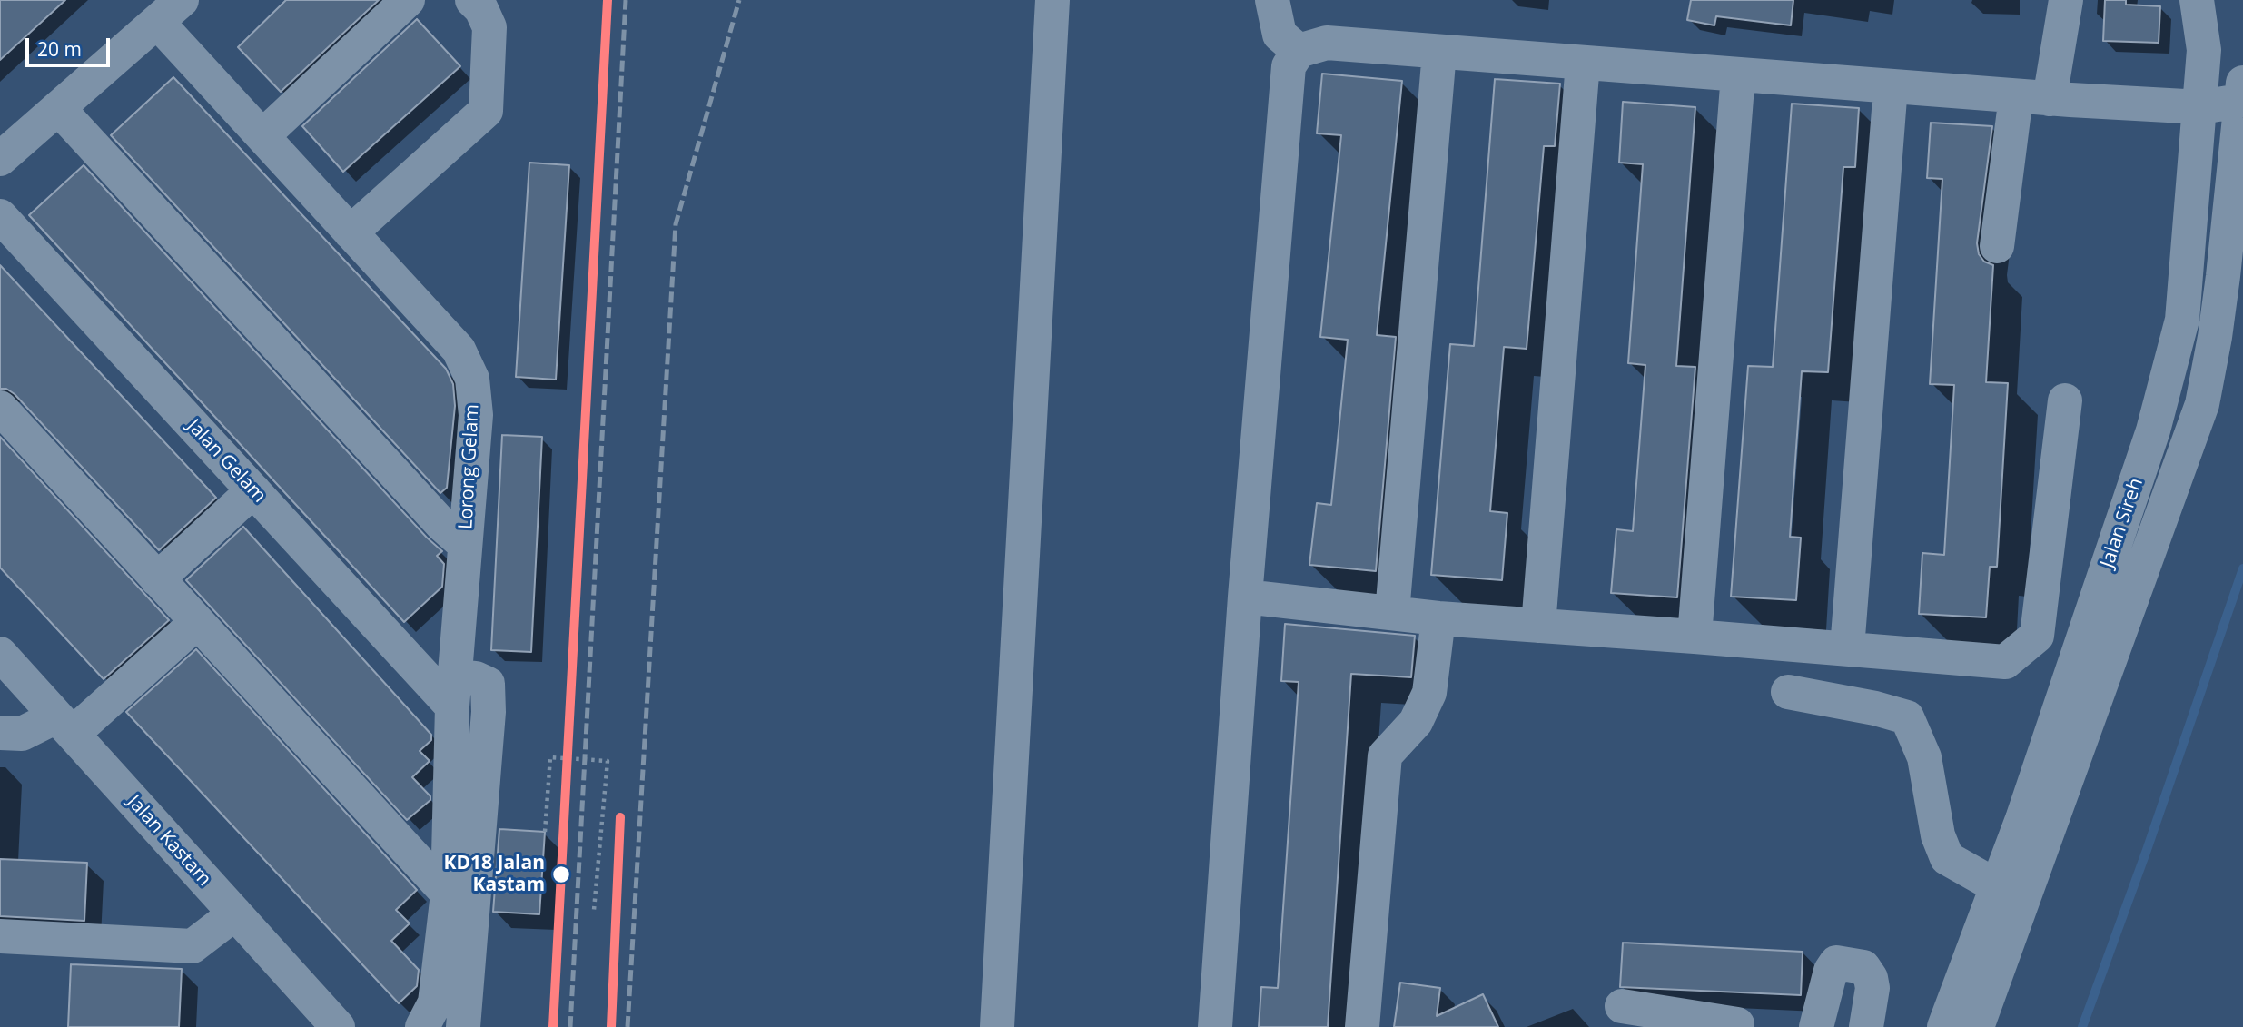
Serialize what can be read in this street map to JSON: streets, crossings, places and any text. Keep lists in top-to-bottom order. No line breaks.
{"streets":{"street":["Jalan Gelam","Lorong Gelam","Jalan Sireh","Jalan Kastam"]},"crossings":[["Jalan Gelam","Lorong Gelam"]],"places":["KD18 Jalan Kastam"],"scale_bar":"20 m"}
